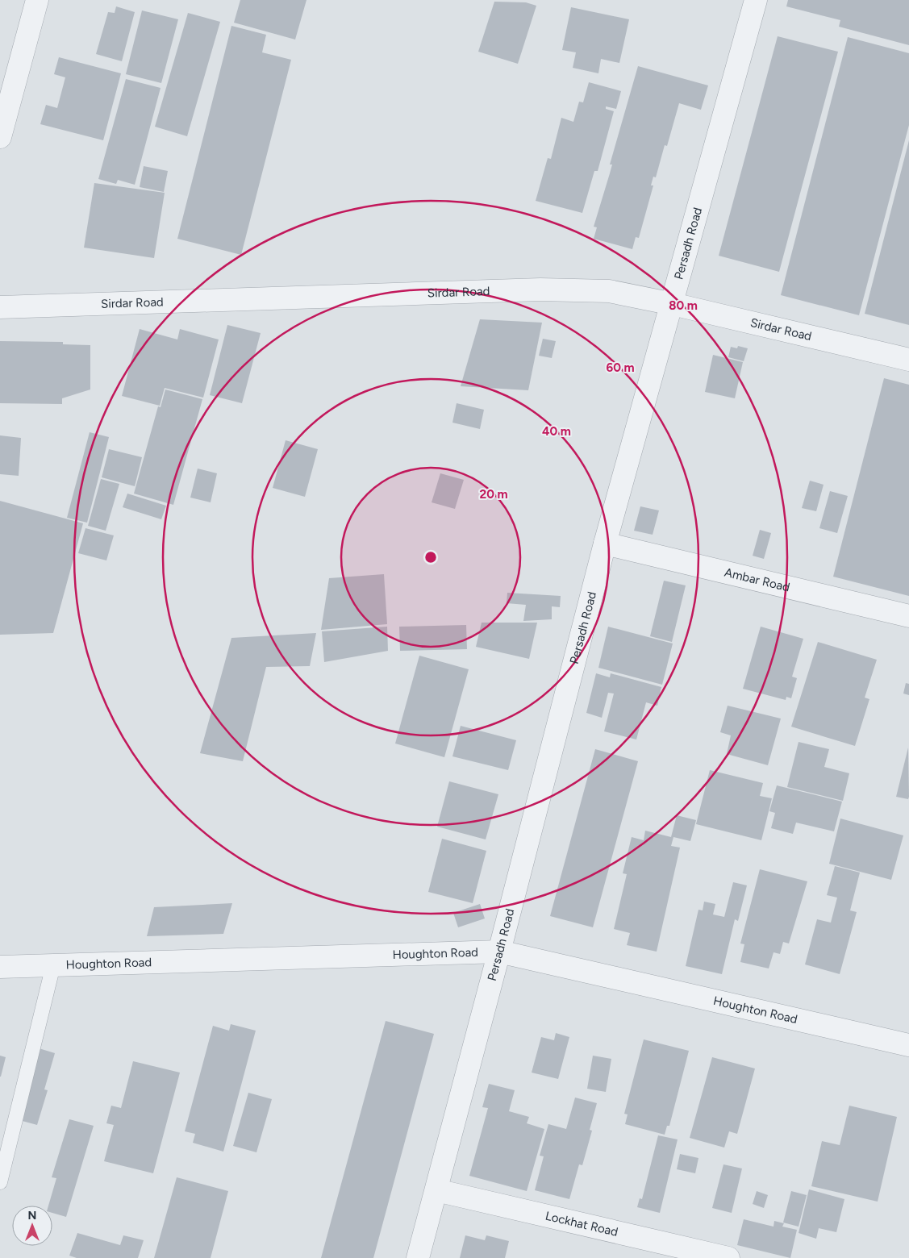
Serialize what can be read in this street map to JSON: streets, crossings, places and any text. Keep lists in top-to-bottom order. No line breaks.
{"streets":{"street":["Persadh Road","Sirdar Road","Ambar Road","Houghton Road","Lockhat Road"]},"crossings":[["Persadh Road","Sirdar Road"],["Persadh Road","Ambar Road"],["Persadh Road","Houghton Road"],["Persadh Road","Lockhat Road"]],"north":"top","rings":["80 m","60 m","40 m","20 m"]}
